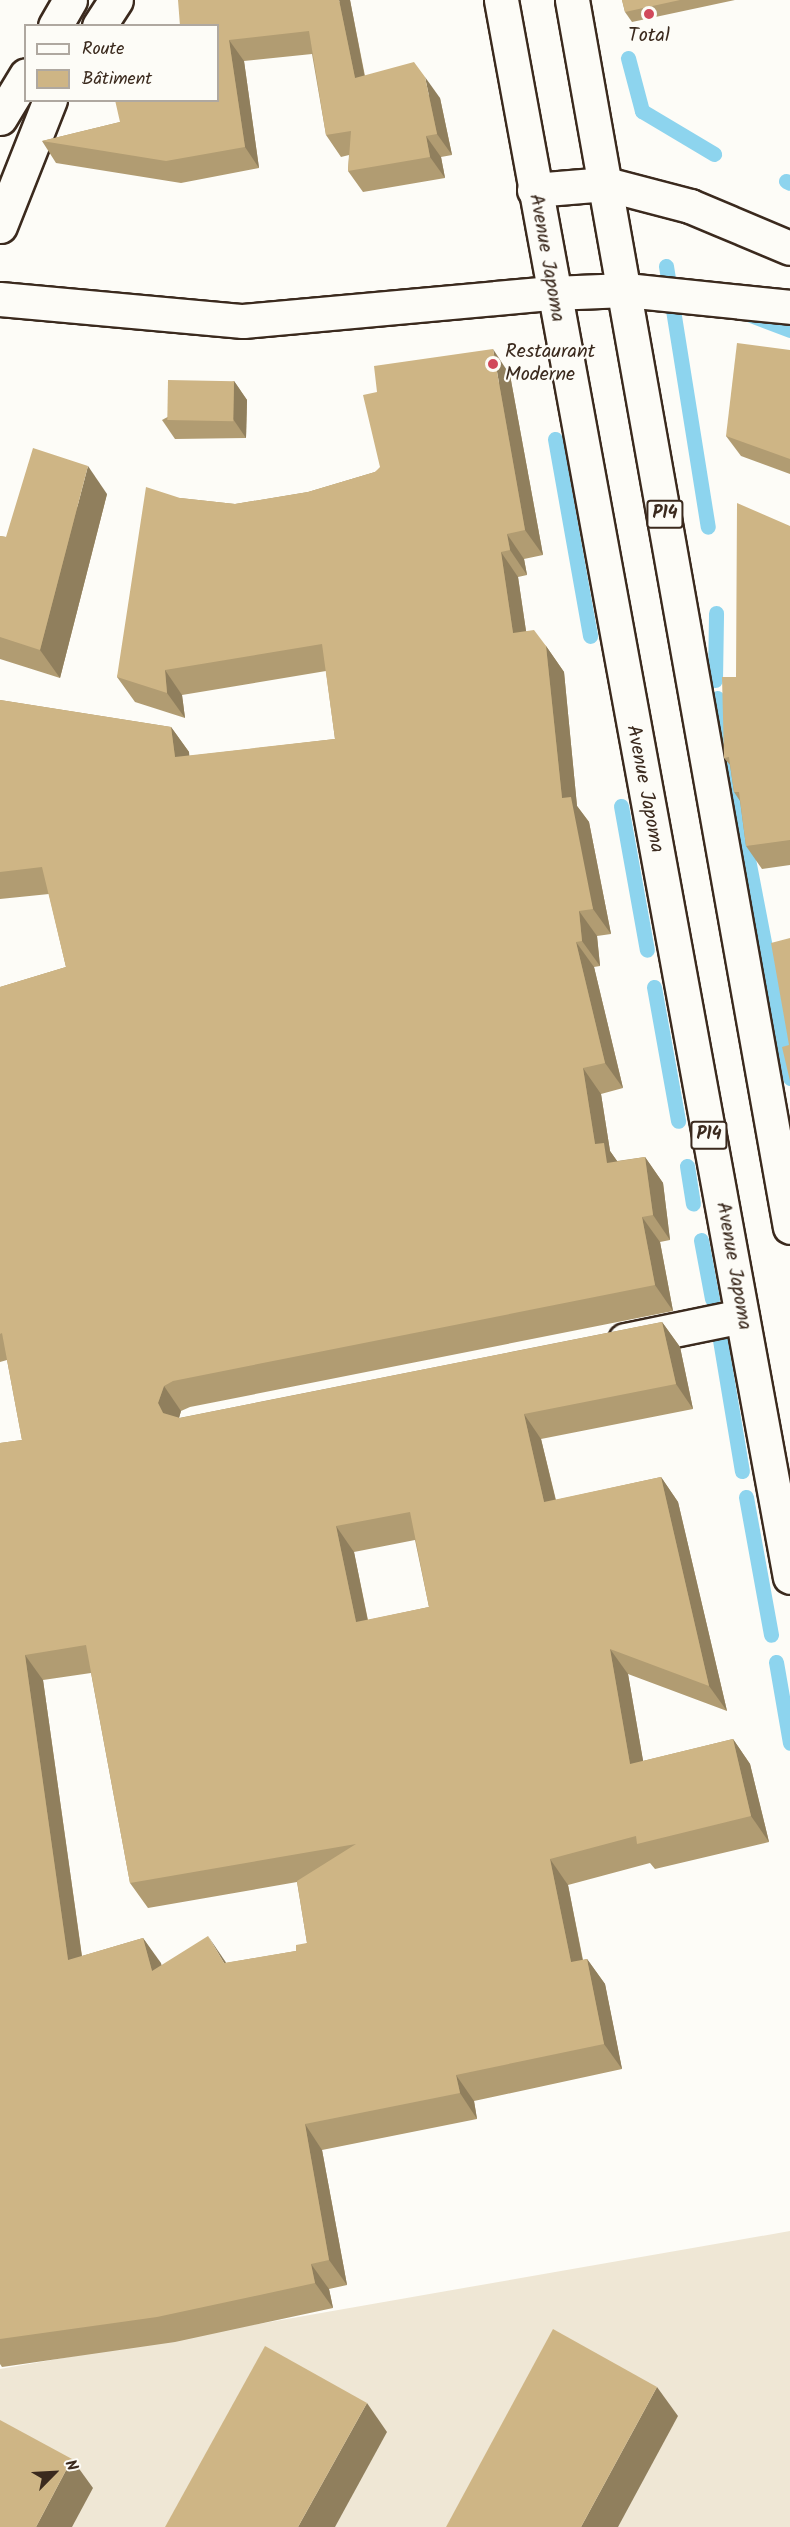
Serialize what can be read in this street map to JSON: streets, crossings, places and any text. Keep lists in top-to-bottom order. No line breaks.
{"streets":{"main road":["Avenue Japoma","P14"]},"places":["Total","Restaurant Moderne"],"legend":["Route","Bâtiment"],"north":"top right"}
